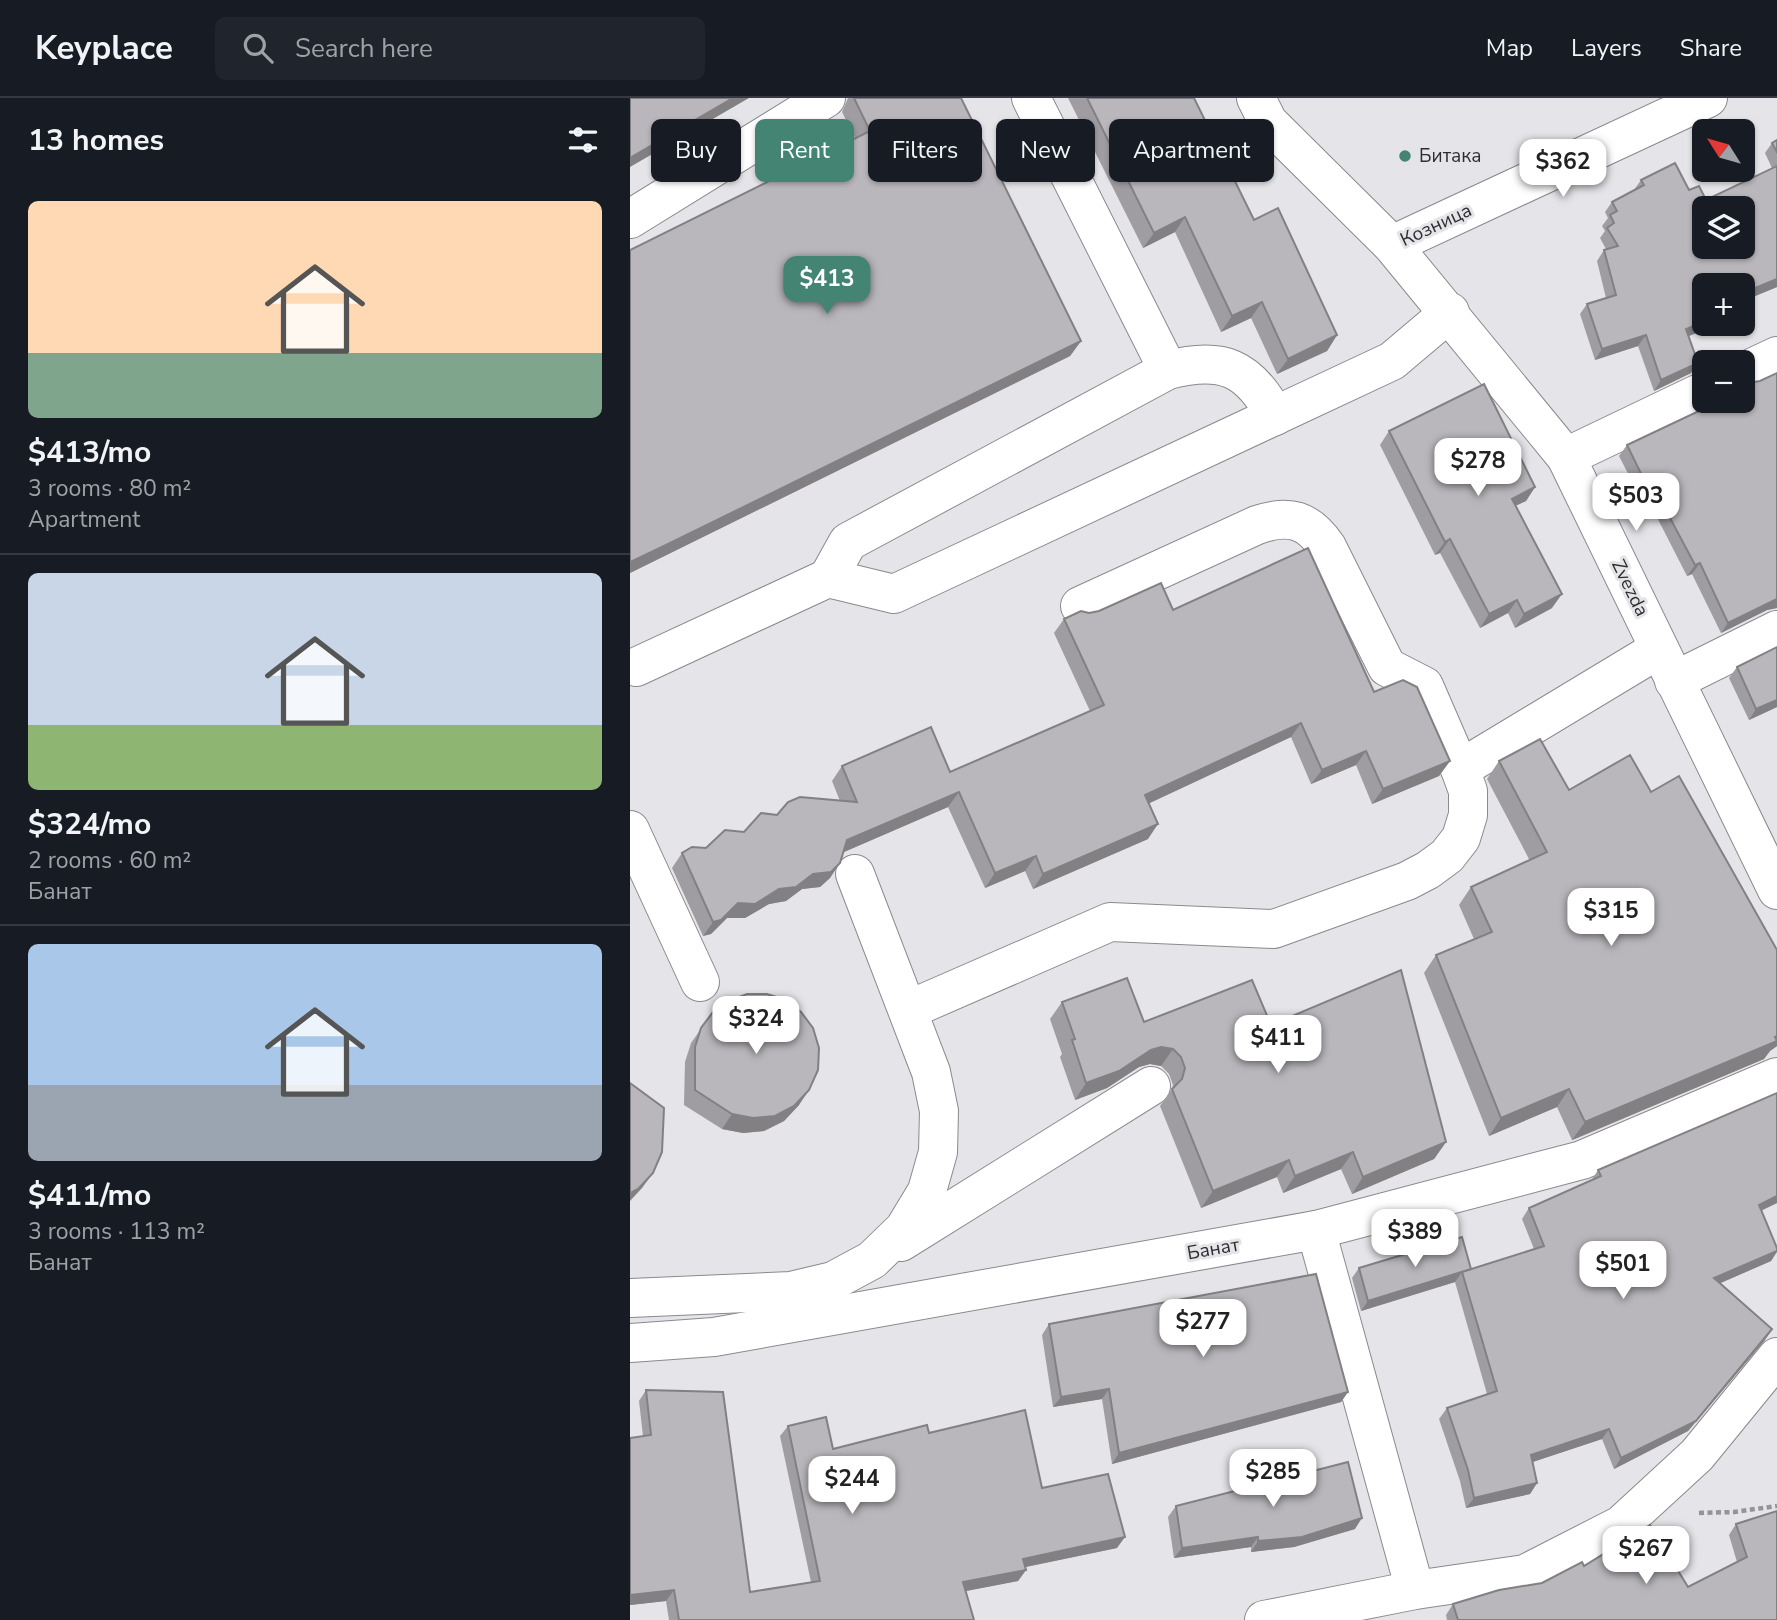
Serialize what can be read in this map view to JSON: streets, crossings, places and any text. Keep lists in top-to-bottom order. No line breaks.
{"streets":{"street":["Козница","Zvezda","Банат"]},"crossings":[["Козница","Zvezda"]],"places":["Битака"],"north":"top left","page":{"header":"Keyplace","search":"Search here","nav":["Map","Layers","Share"],"heading":"13 homes","map_buttons":["+","−"],"chip":["Buy","Rent","Filters","New","Apartment"],"price":["$362","$413","$278","$503","$315","$324","$411","$389","$501","$277","$285","$244","$267"],"list":[{"name":"$413/mo","note":"3 rooms · 80 m² · Apartment"},{"name":"$324/mo","note":"2 rooms · 60 m² · Банат"},{"name":"$411/mo","note":"3 rooms · 113 m² · Банат"}]}}
